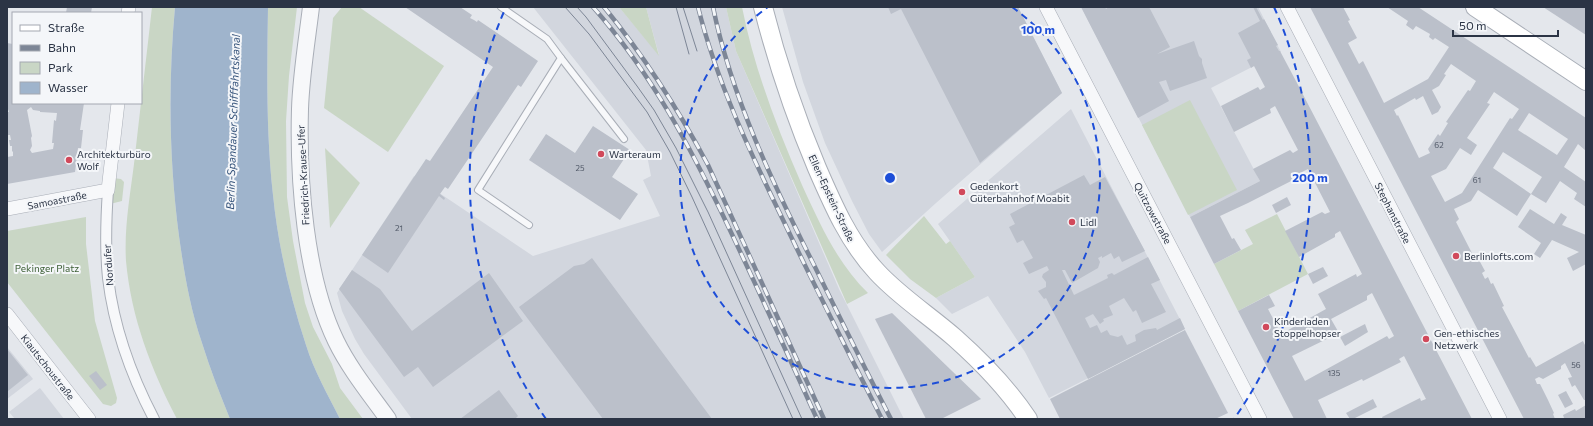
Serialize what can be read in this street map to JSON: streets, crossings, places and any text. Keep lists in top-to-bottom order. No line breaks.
{"streets":{"main road":["Ellen-Epstein-Straße"],"street":["Friedrich-Krause-Ufer","Samoastraße","Quitzowstraße","Stephanstraße","Nordufer","Kiautschoustraße"]},"crossings":[["Samoastraße","Nordufer"]],"water":["Berlin-Spandauer Schifffahrtskanal"],"parks":["Pekinger Platz"],"places":["Warteraum","Architekturbüro Wolf","Gedenkort Güterbahnhof Moabit","Lidl","Berlinlofts.com","Kinderladen Stoppelhopser","Gen-ethisches Netzwerk"],"house_numbers":["62","25","61","21","56","135"],"legend":["Straße","Bahn","Park","Wasser"],"scale_bar":"50 m","rings":["100 m","200 m"]}
